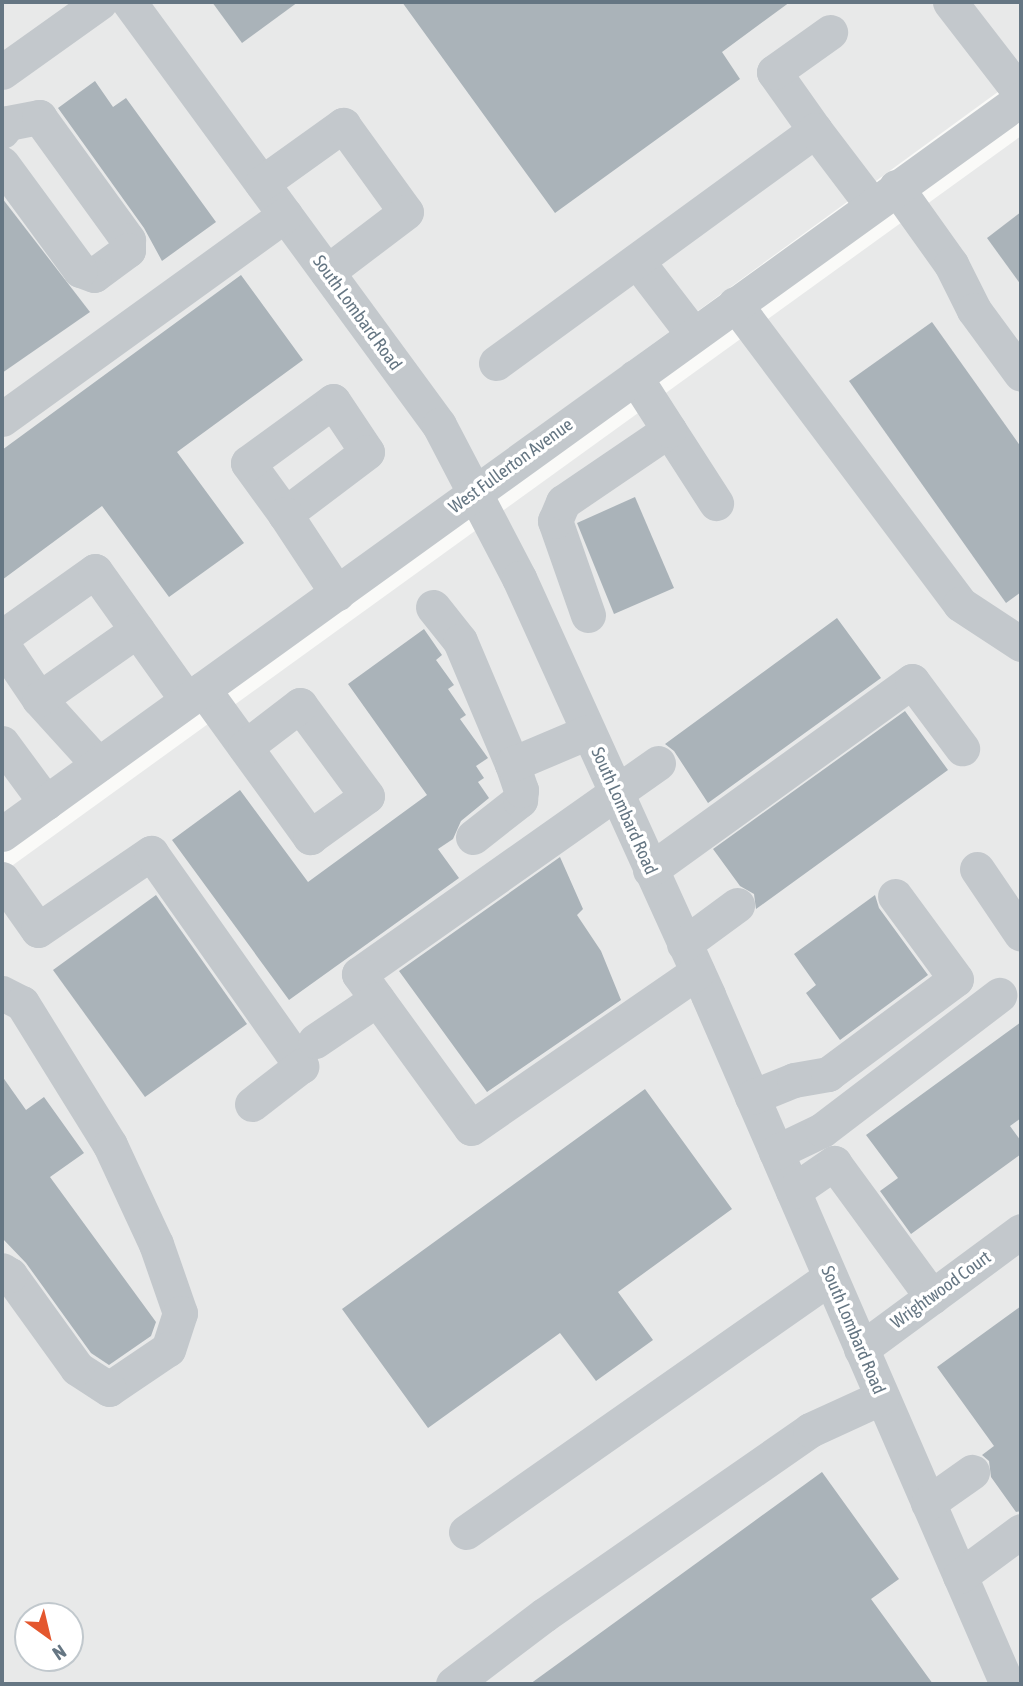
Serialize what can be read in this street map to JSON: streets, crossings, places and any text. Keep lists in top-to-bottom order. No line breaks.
{"streets":{"street":["South Lombard Road","West Fullerton Avenue","Wrightwood Court"]},"crossings":[["South Lombard Road","West Fullerton Avenue"],["South Lombard Road","Wrightwood Court"]],"north":"bottom right"}
